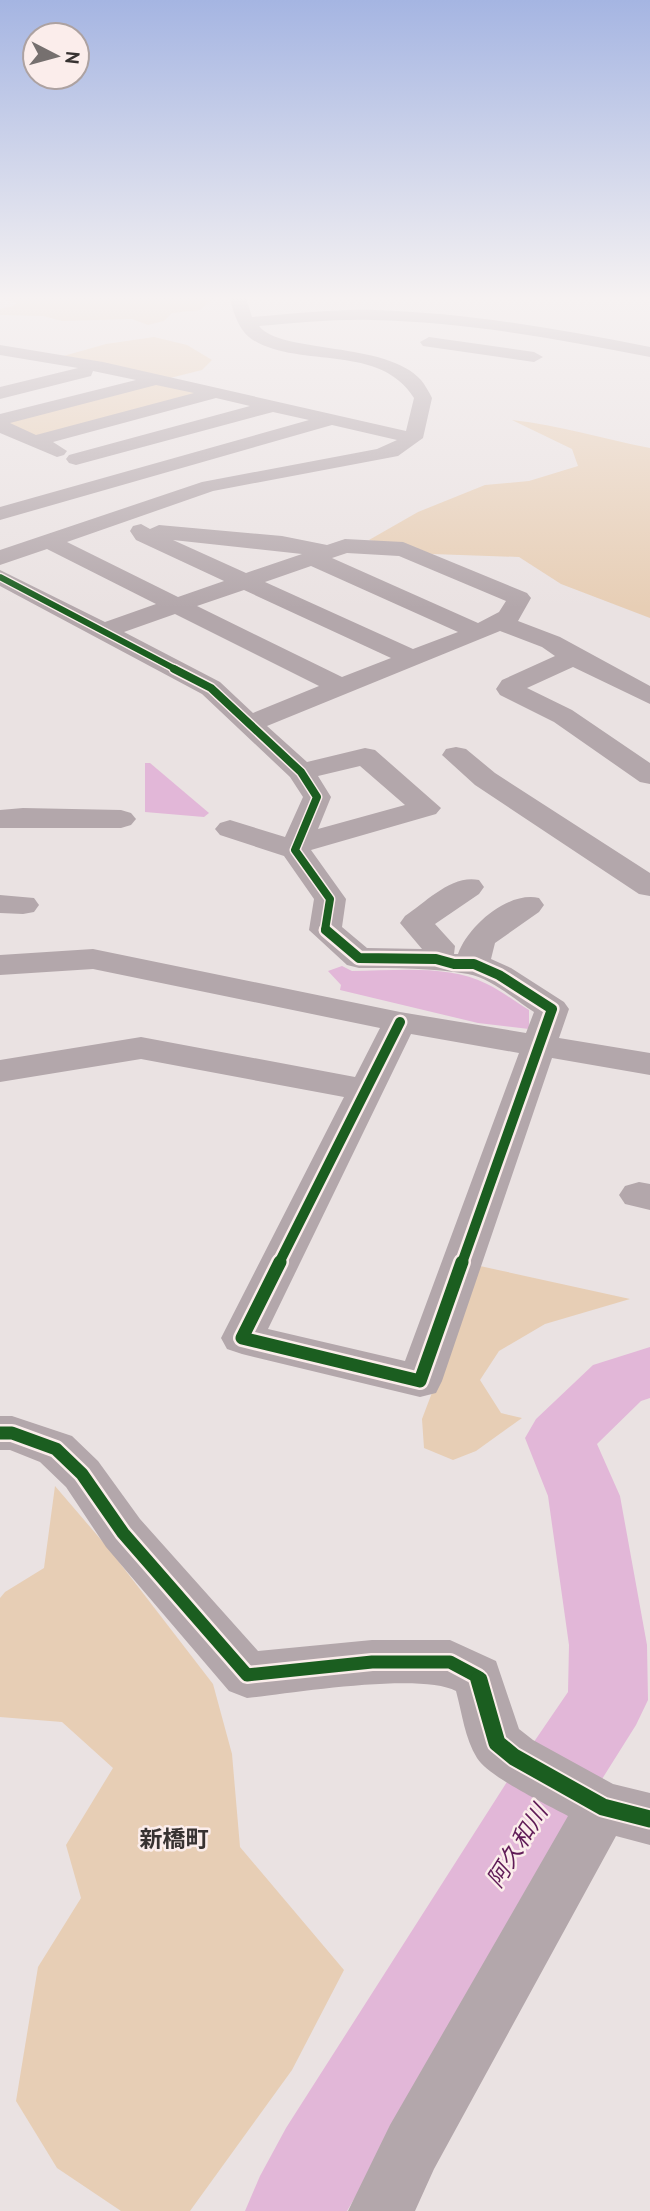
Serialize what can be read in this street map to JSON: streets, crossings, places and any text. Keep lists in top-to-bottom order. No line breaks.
{"districts":["新橋町"],"water":["阿久和川"],"north":"right"}
